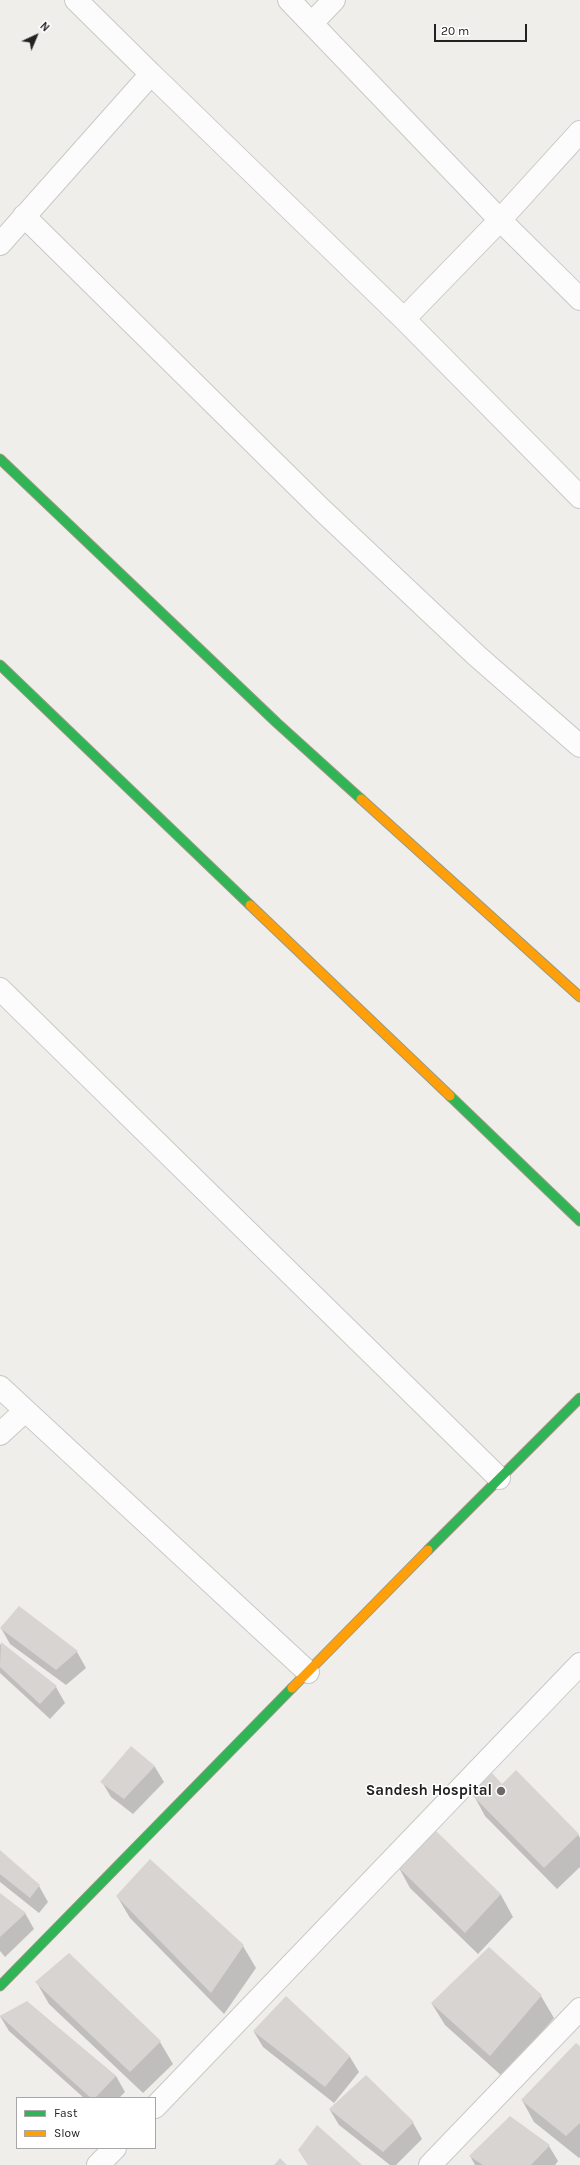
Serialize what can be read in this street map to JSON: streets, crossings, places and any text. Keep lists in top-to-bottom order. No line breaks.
{"places":["Sandesh Hospital"],"legend":["Fast","Slow"],"scale_bar":"20 m","north":"top right"}
